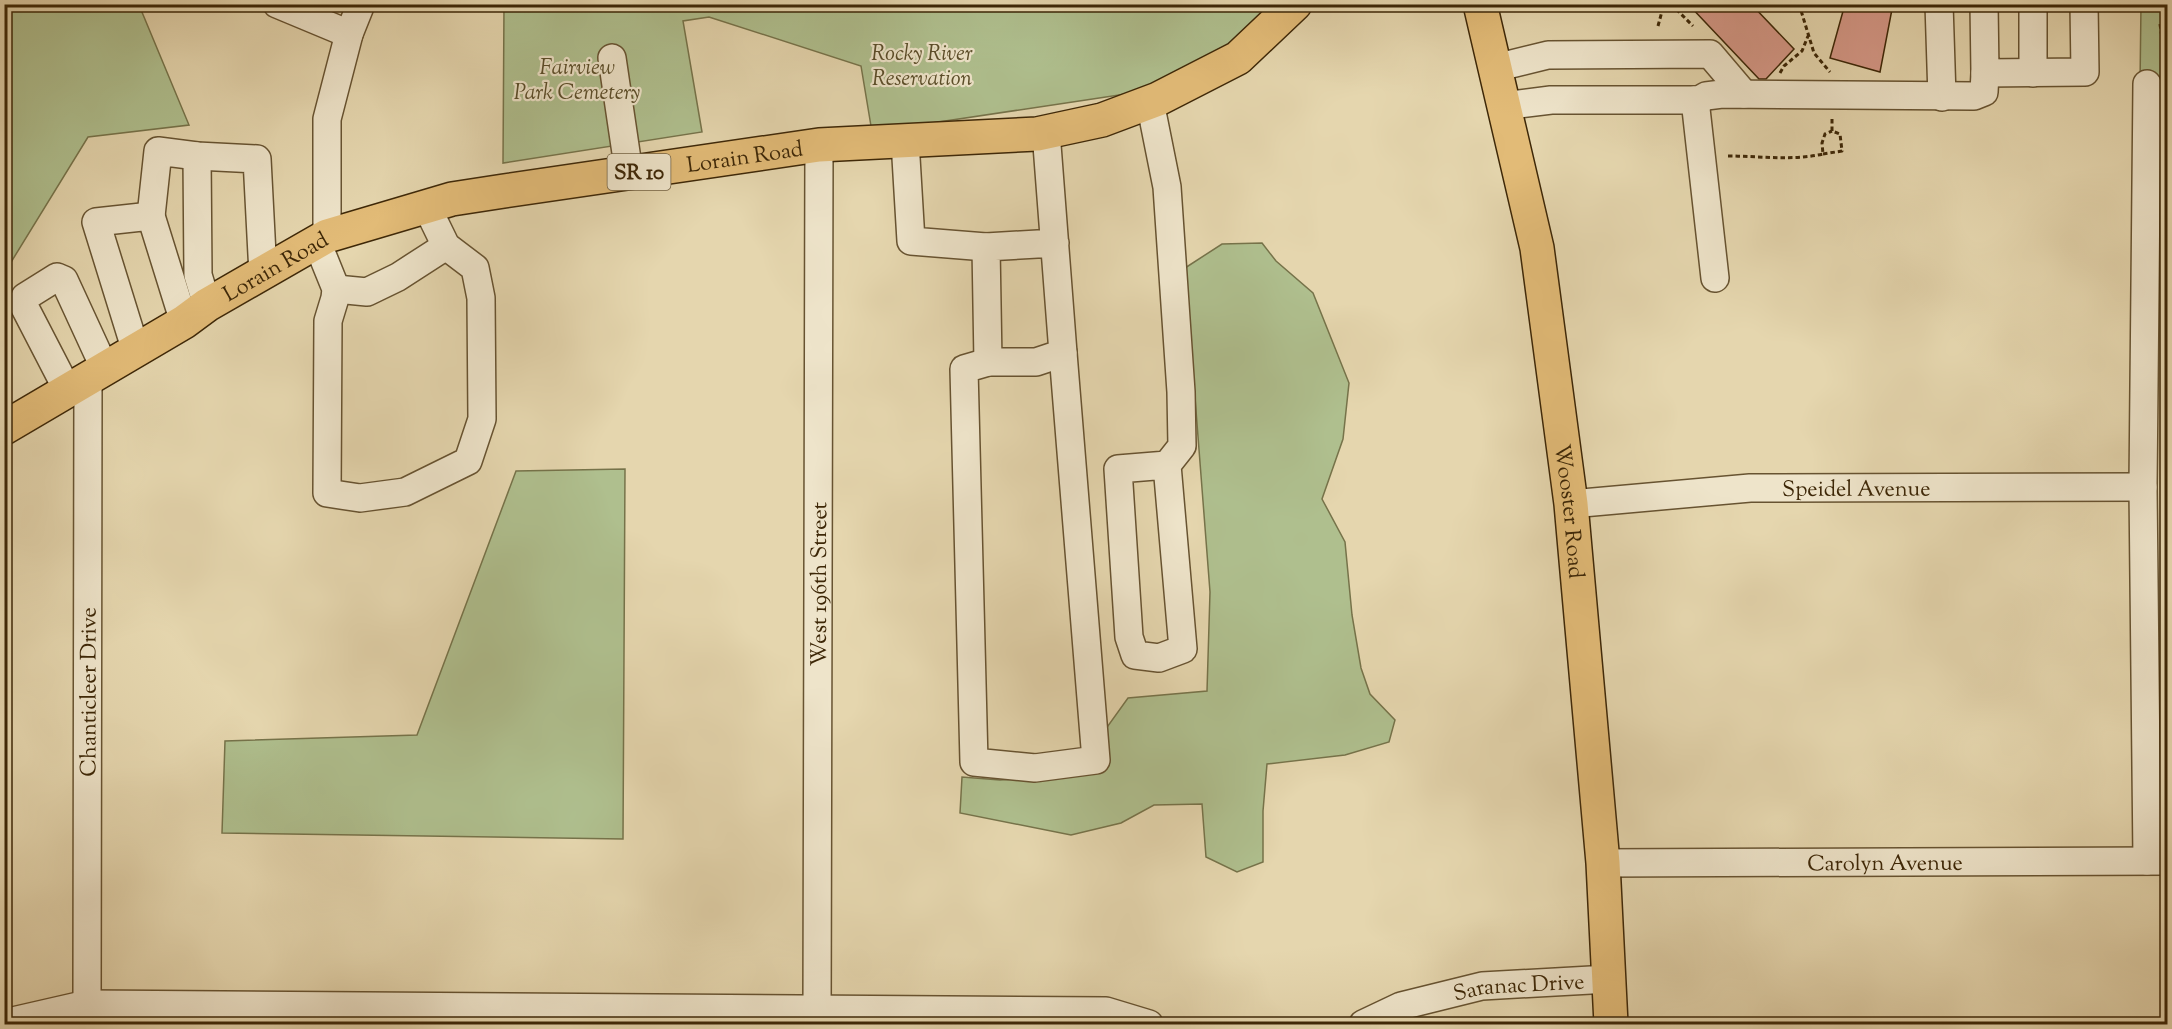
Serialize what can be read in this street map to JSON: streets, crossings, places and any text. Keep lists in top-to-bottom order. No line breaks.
{"streets":{"main road":["Lorain Road","SR 10","Wooster Road"],"street":["Speidel Avenue","West 196th Street","Chanticleer Drive","Carolyn Avenue","Saranac Drive"]},"crossings":[["Lorain Road","West 196th Street"],["Lorain Road","Chanticleer Drive"],["Speidel Avenue","Wooster Road"],["Wooster Road","Carolyn Avenue"],["Wooster Road","Saranac Drive"]],"parks":["Rocky River Reservation","Fairview Park Cemetery"]}
